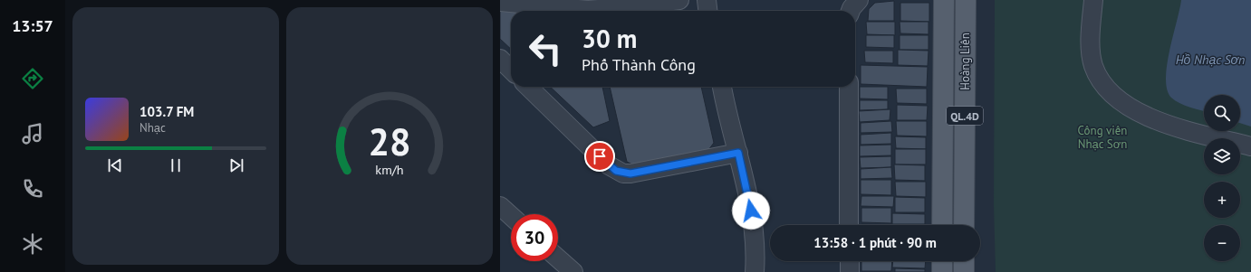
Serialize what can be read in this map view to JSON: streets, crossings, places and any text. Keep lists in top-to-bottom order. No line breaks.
{"streets":{"main road":["Hoàng Liên","QL.4D"]},"water":["Hồ Nhạc Sơn"],"parks":["Công viên Nhạc Sơn"],"page":{"tabs":"13:57","turn":["30 m","Phố Thành Công"],"map_buttons":["+","−"],"song":["103.7 FM","Nhạc"],"limit":"30","trip":"13:58 · 1 phút · 90 m","gauge":["28","km/h"]}}
